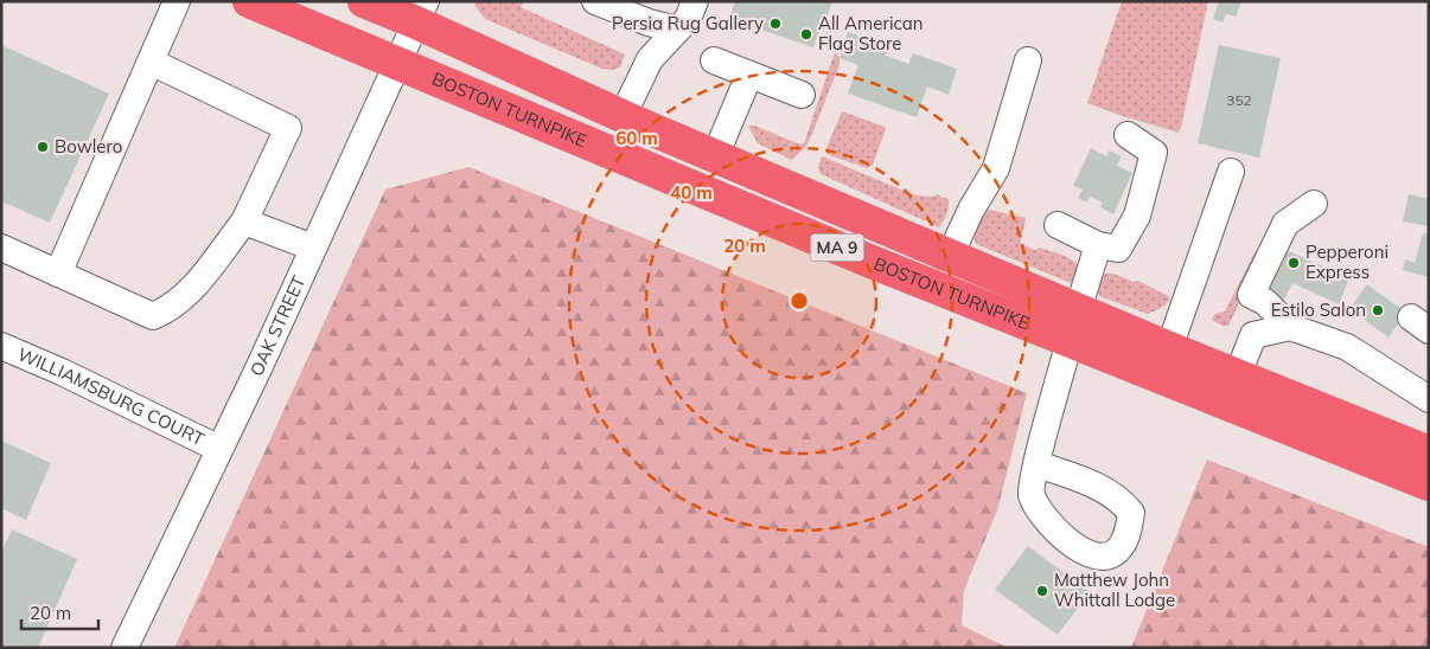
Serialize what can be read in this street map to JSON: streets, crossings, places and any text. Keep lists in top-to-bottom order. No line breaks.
{"streets":{"highway":["BOSTON TURNPIKE","MA 9"],"street":["OAK STREET","WILLIAMSBURG COURT"]},"crossings":[["BOSTON TURNPIKE","OAK STREET"],["OAK STREET","WILLIAMSBURG COURT"]],"places":["Persia Rug Gallery","All American Flag Store","Bowlero","Pepperoni Express","Estilo Salon","Matthew John Whittall Lodge"],"house_numbers":["352"],"scale_bar":"20 m","rings":["60 m","40 m","20 m"]}
